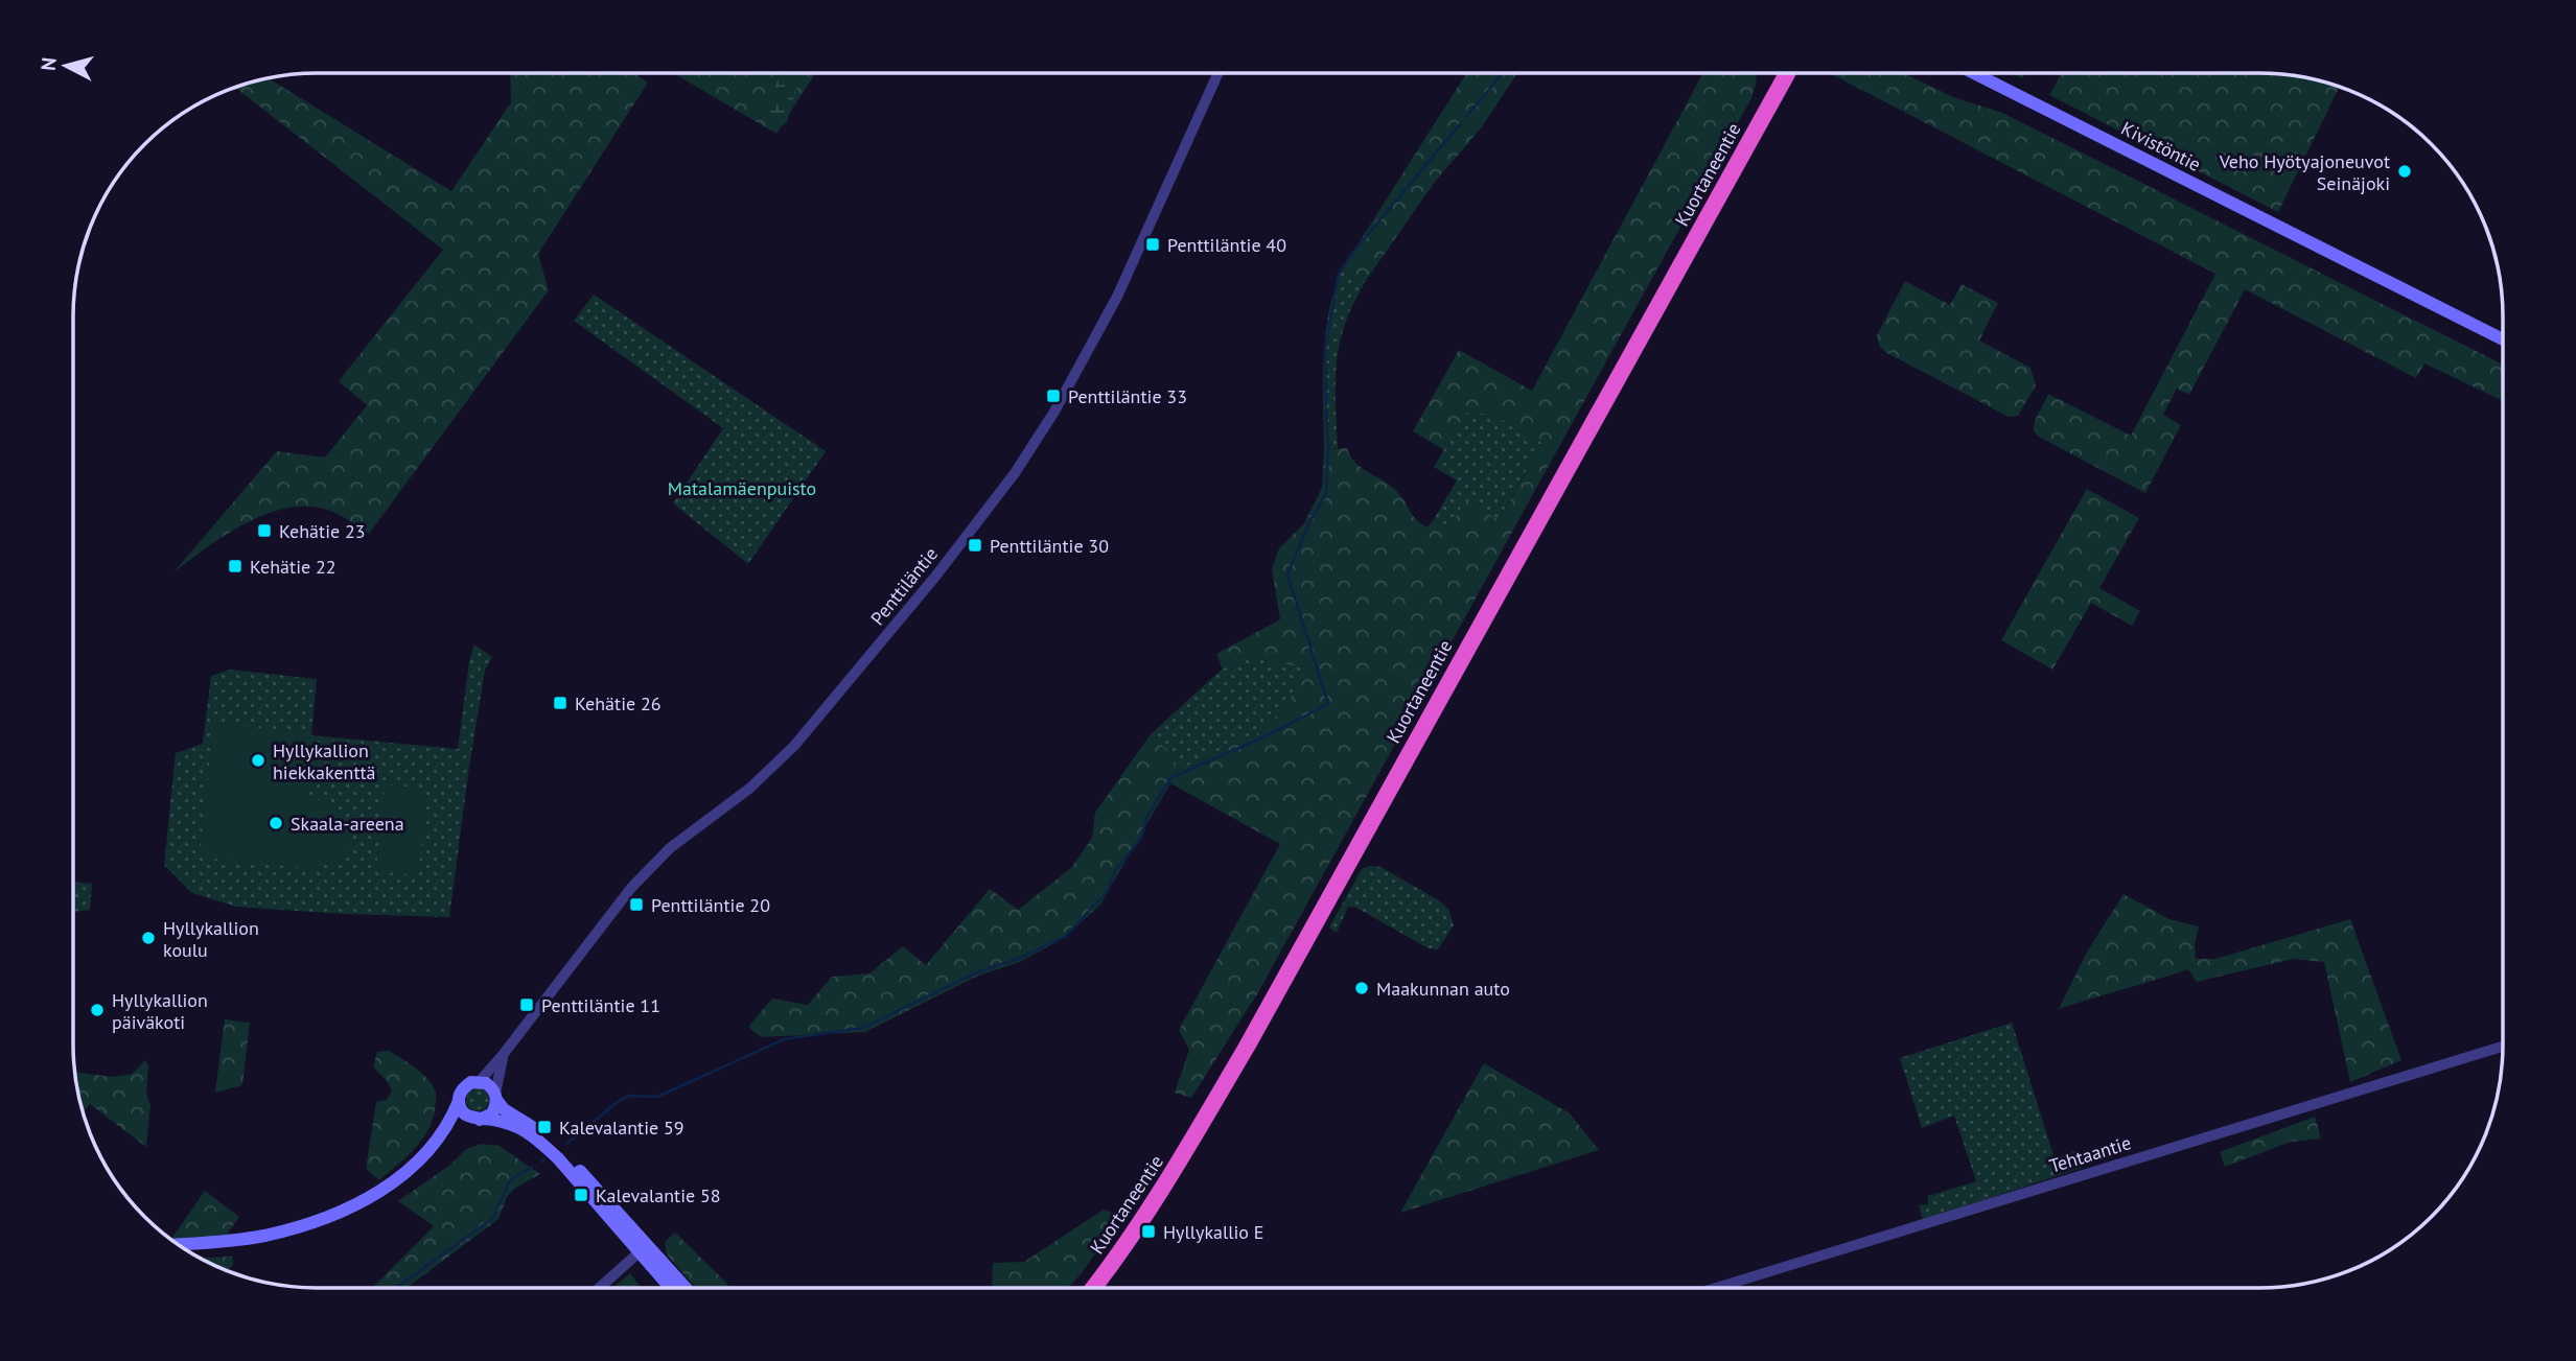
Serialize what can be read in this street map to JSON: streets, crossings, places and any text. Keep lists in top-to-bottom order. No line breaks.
{"streets":{"highway":["Kuortaneentie"],"main road":["Kivistöntie"],"street":["Penttiläntie","Tehtaantie"]},"parks":["Matalamäenpuisto"],"places":{"other":["Veho Hyötyajoneuvot Seinäjoki","Hyllykallion hiekkakenttä","Skaala-areena","Hyllykallion koulu","Maakunnan auto","Hyllykallion päiväkoti"],"transit":["Penttiläntie 40","Penttiläntie 33","Kehätie 23","Penttiläntie 30","Kehätie 22","Kehätie 26","Penttiläntie 20","Penttiläntie 11","Kalevalantie 59","Kalevalantie 58","Hyllykallio E"]},"north":"left"}
